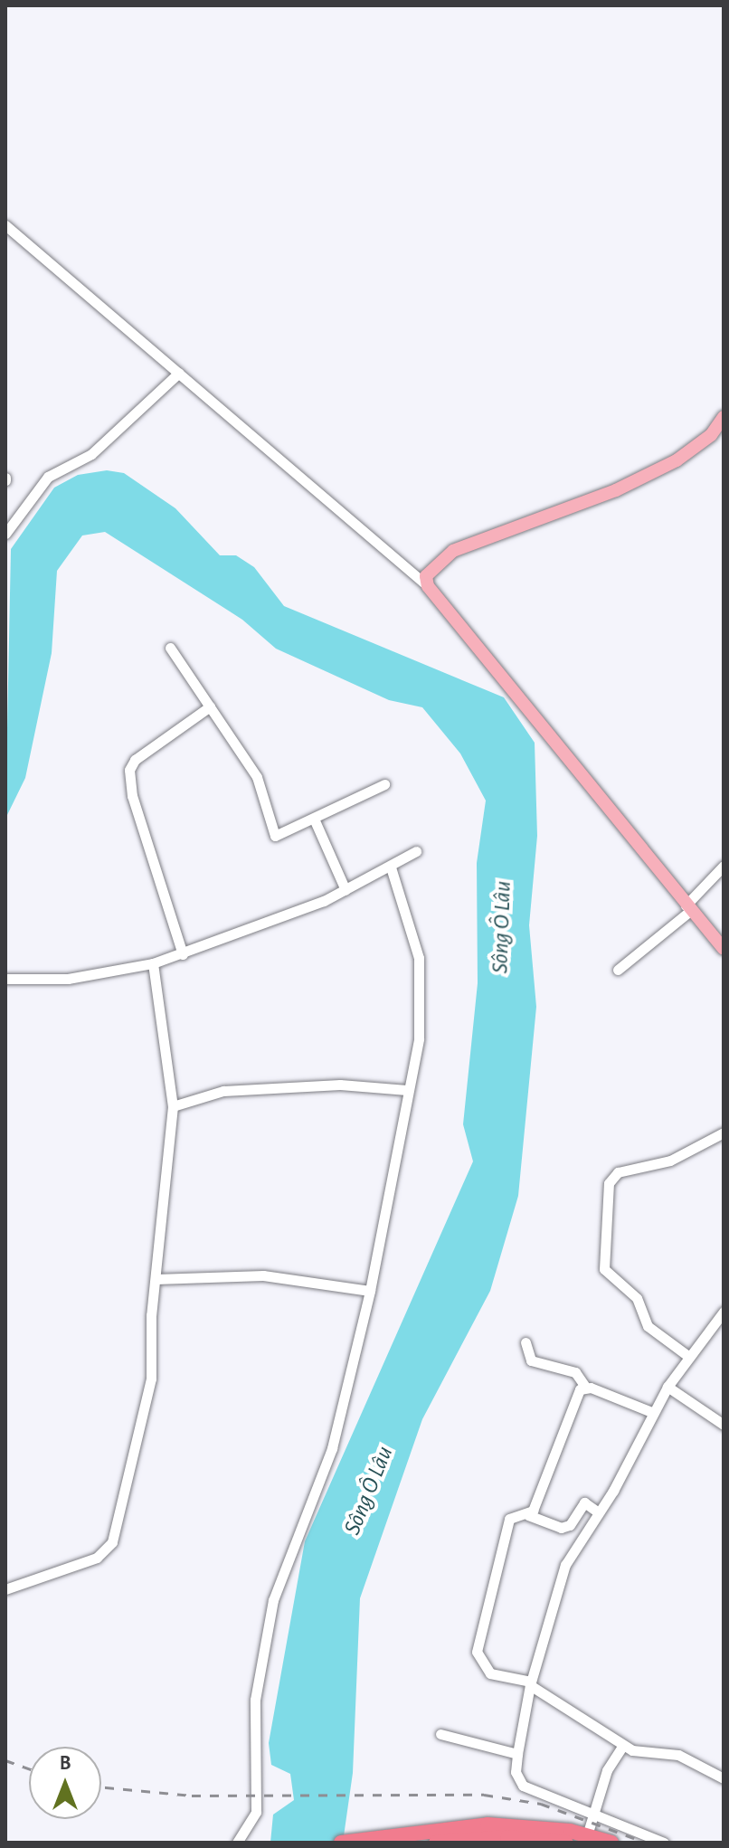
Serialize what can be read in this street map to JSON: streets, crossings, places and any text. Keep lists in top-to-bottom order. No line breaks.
{"water":["Sông Ô Lâu"],"north":"top"}
